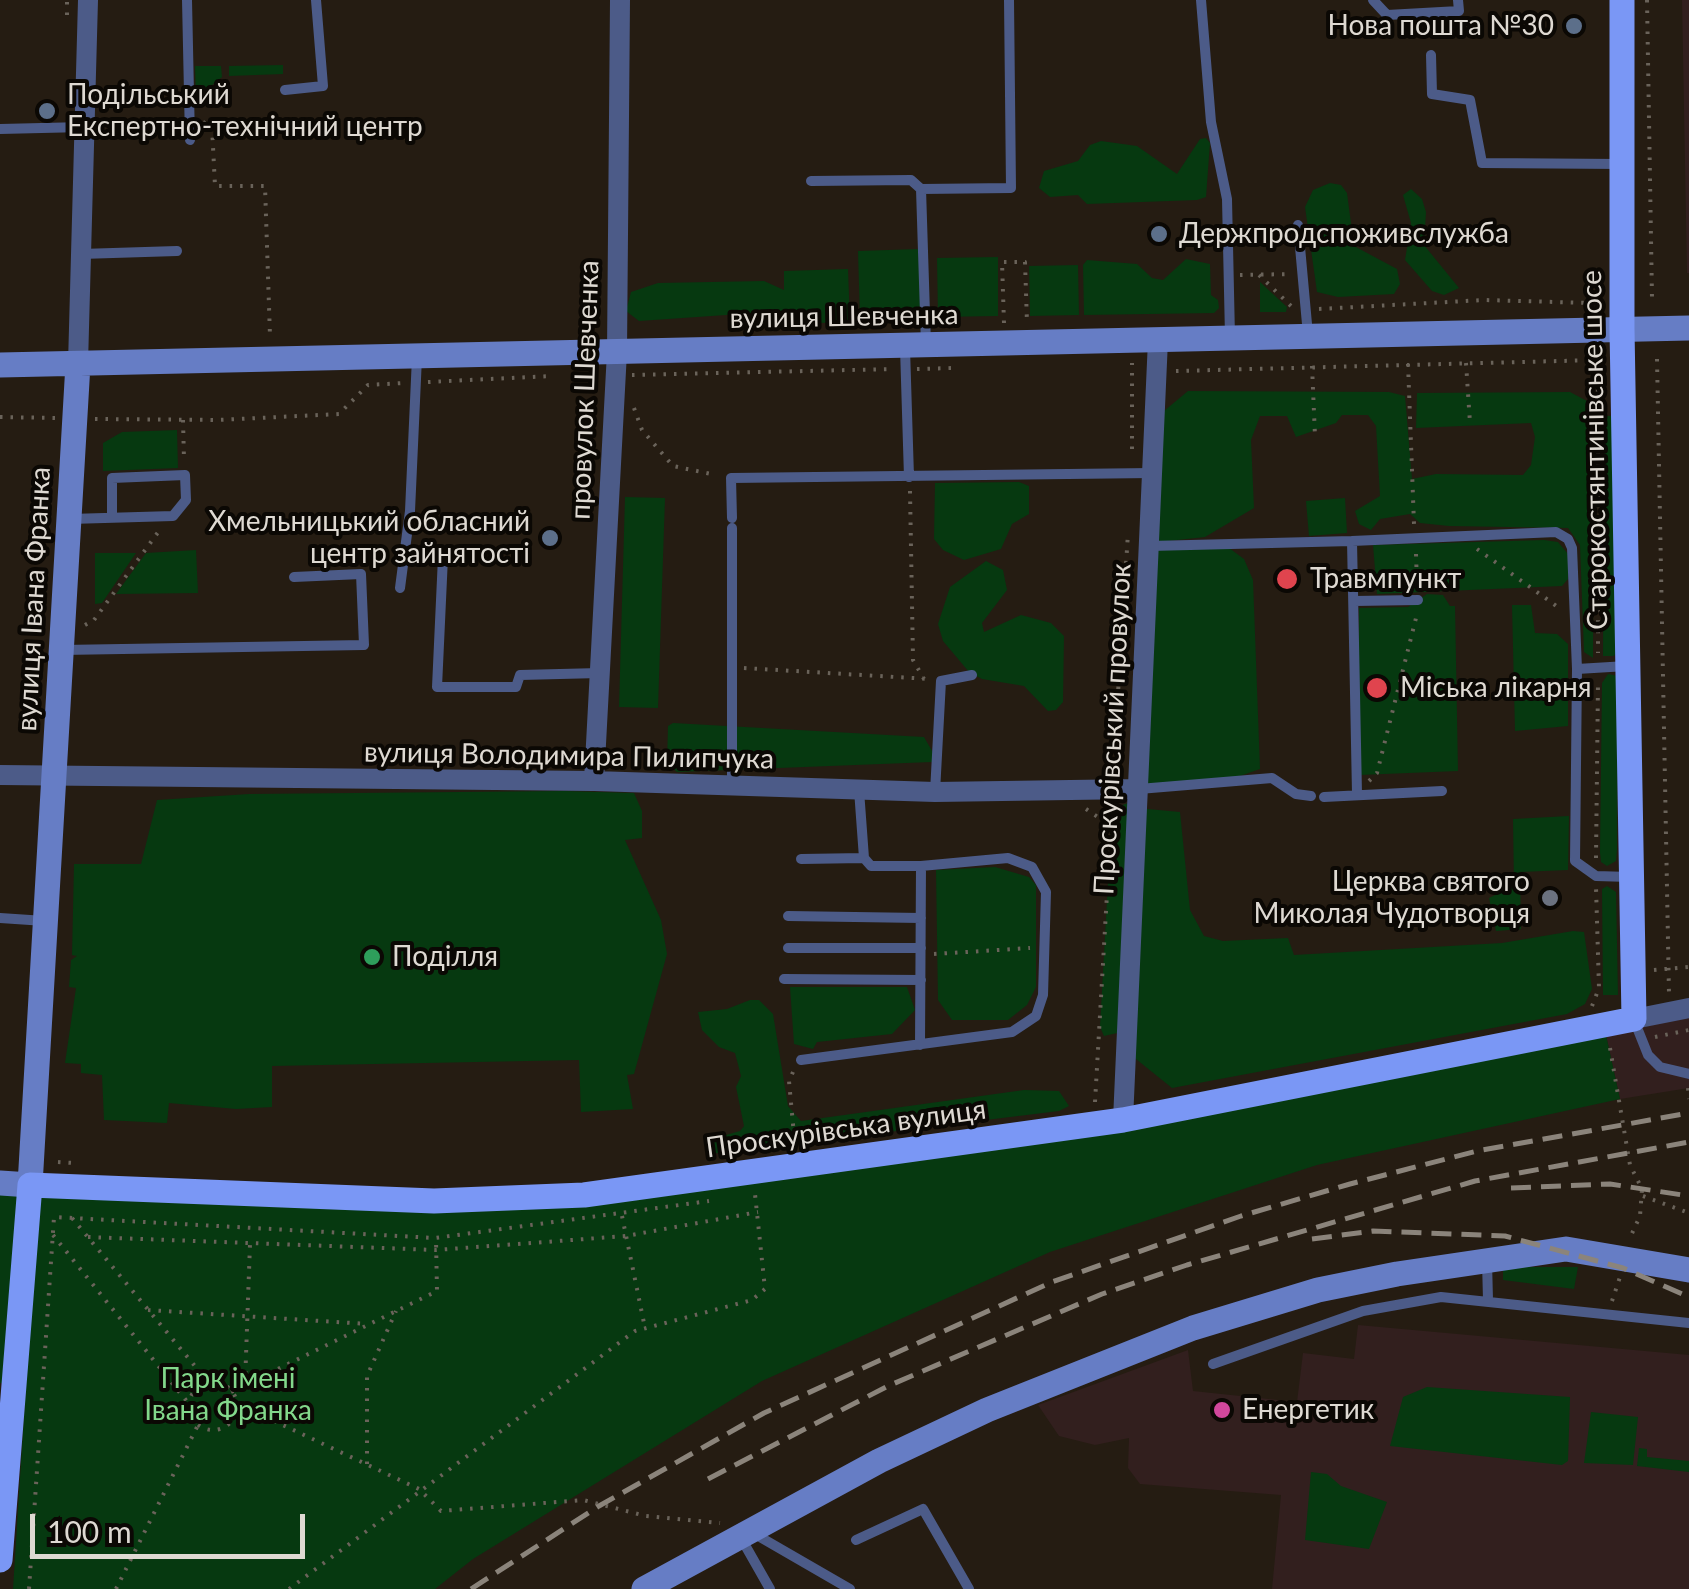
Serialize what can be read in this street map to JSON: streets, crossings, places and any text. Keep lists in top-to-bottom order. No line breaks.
{"streets":{"main road":["вулиця Шевченка","Старокостянтинівське шосе","вулиця Івана Франка","Проскурівська вулиця"],"street":["провулок Шевченка","Проскурівський провулок","вулиця Володимира Пилипчука"]},"crossings":[["вулиця Шевченка","провулок Шевченка"],["вулиця Шевченка","Старокостянтинівське шосе"],["вулиця Шевченка","вулиця Івана Франка"],["вулиця Шевченка","Проскурівський провулок"],["провулок Шевченка","вулиця Володимира Пилипчука"],["Старокостянтинівське шосе","Проскурівська вулиця"],["вулиця Івана Франка","вулиця Володимира Пилипчука"],["вулиця Івана Франка","Проскурівська вулиця"],["Проскурівський провулок","вулиця Володимира Пилипчука"],["Проскурівський провулок","Проскурівська вулиця"]],"parks":["Парк імені Івана Франка"],"places":["Нова пошта №30","Подільський Експертно-технічний центр","Держпродспоживслужба","Хмельницький обласний центр зайнятості","Травмпункт","Міська лікарня","Церква святого Миколая Чудотворця","Поділля","Енергетик"],"scale_bar":"100 m"}
